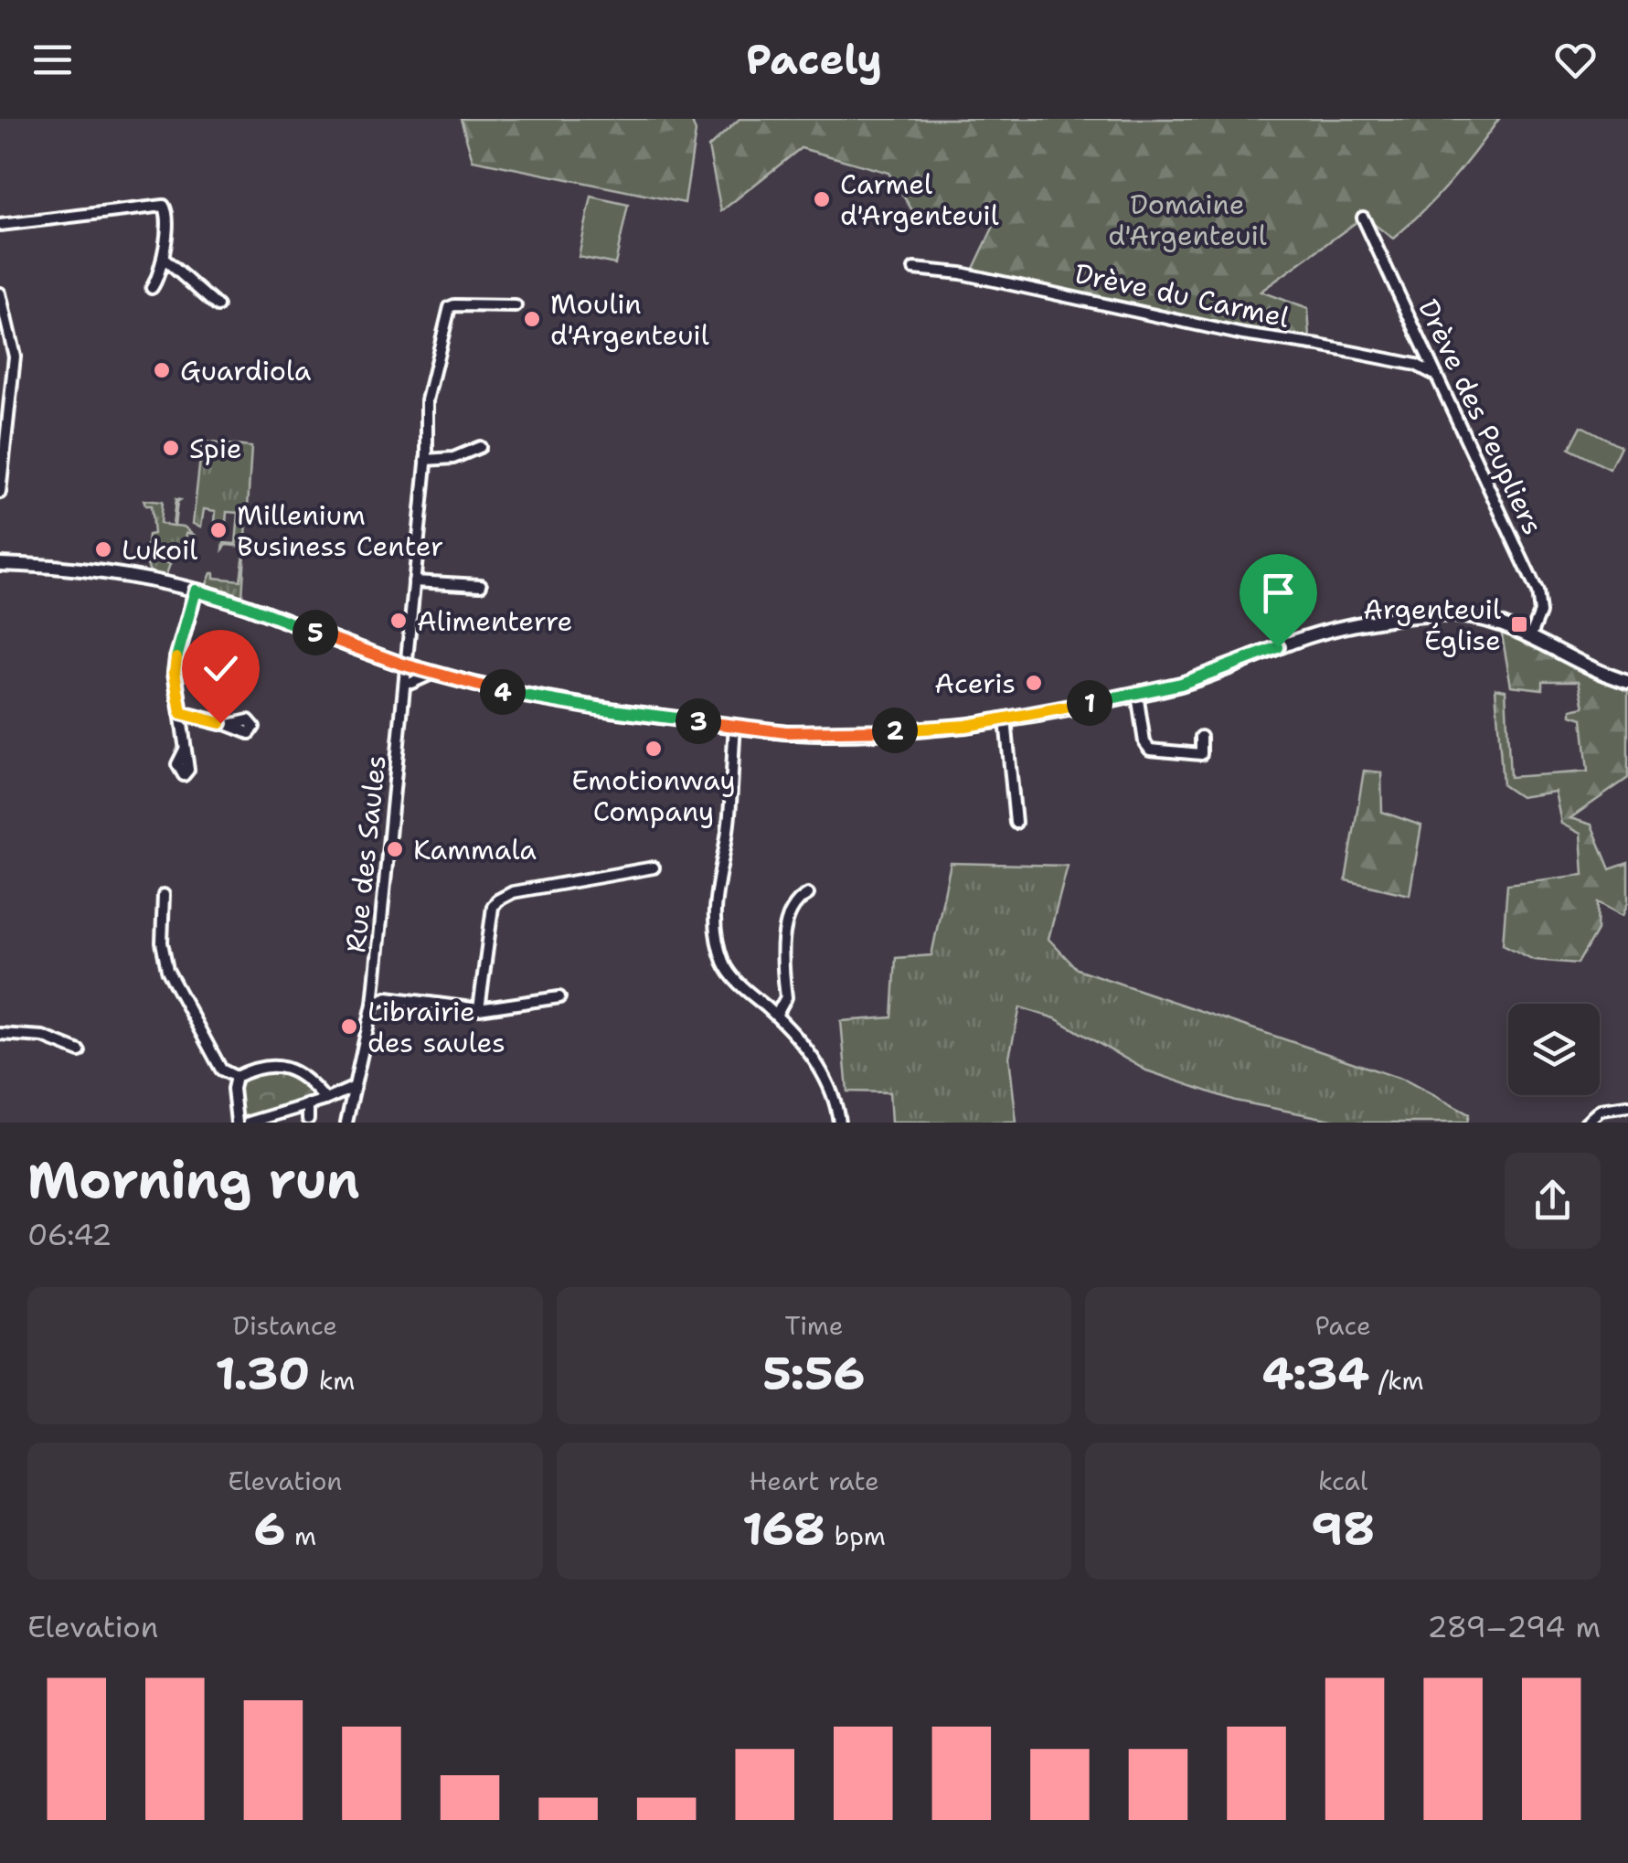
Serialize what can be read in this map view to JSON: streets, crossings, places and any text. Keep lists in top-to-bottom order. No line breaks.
{"streets":{"street":["Drève du Carmel","Drève des Peupliers","Rue des Saules"]},"crossings":[["Drève du Carmel","Drève des Peupliers"]],"parks":["Domaine d'Argenteuil"],"places":{"other":["Carmel d'Argenteuil","Moulin d'Argenteuil","Guardiola","Spie","Millenium Business Center","Lukoil","Alimenterre","Aceris","Emotionway Company","Kammala","Librairie des saules"],"transit":["Argenteuil Église"]},"page":{"header":"Pacely","pins":["5","4","1","3","2"],"heading":["Morning run","06:42"],"stats":[["Distance","1.30 km"],["Time","5:56"],["Pace","4:34 /km"],["Elevation","6 m"],["Heart rate","168 bpm"],["kcal","98"]],"chart":["Elevation","289–294 m"]}}
